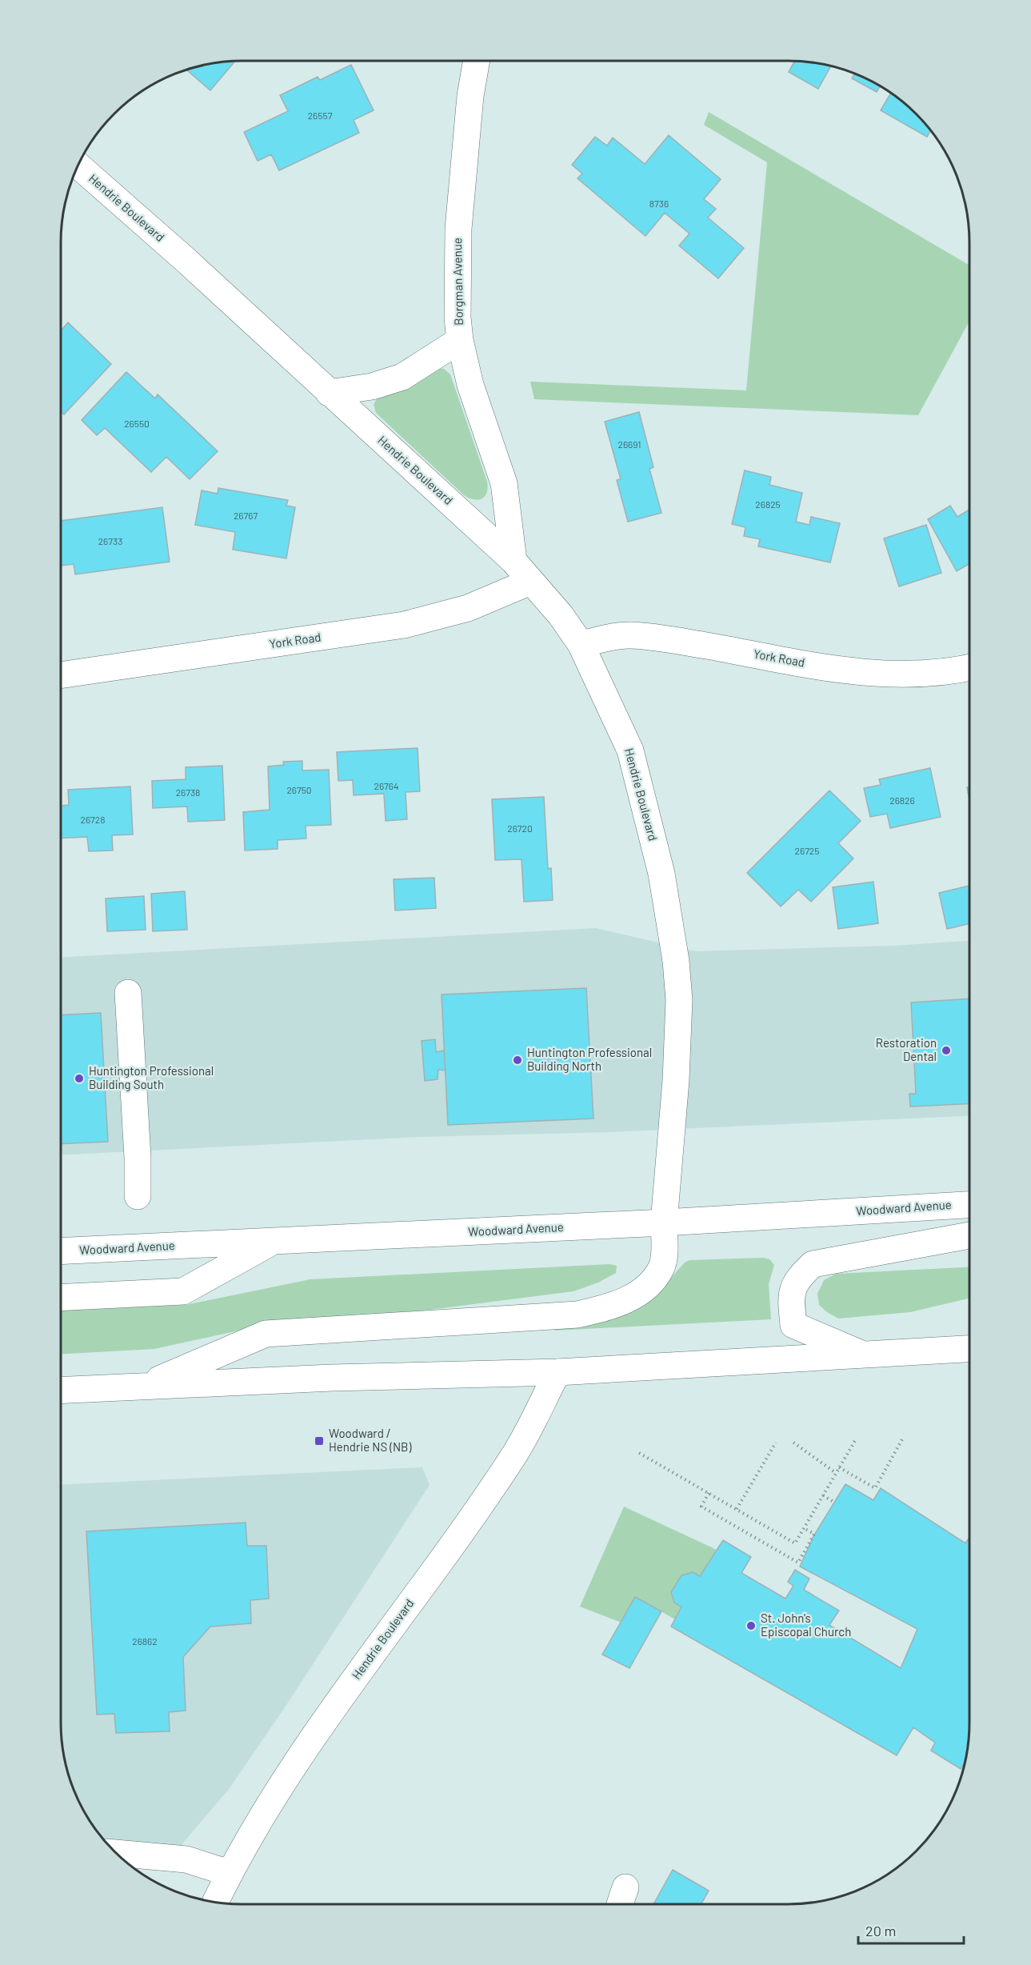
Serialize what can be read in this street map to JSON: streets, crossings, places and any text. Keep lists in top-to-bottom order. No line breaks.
{"streets":{"street":["Hendrie Boulevard","Borgman Avenue","York Road","Woodward Avenue"]},"crossings":[["Hendrie Boulevard","Borgman Avenue"],["Hendrie Boulevard","York Road"],["Hendrie Boulevard","Woodward Avenue"]],"places":{"other":["Restoration Dental","Huntington Professional Building North","Huntington Professional Building South","St. John's Episcopal Church"],"transit":["Woodward / Hendrie NS (NB)"]},"house_numbers":["26557","8736","26550","26691","26825","26767","26733","26764","26750","26738","26826","26728","26720","26725","26862"],"scale_bar":"20 m"}
